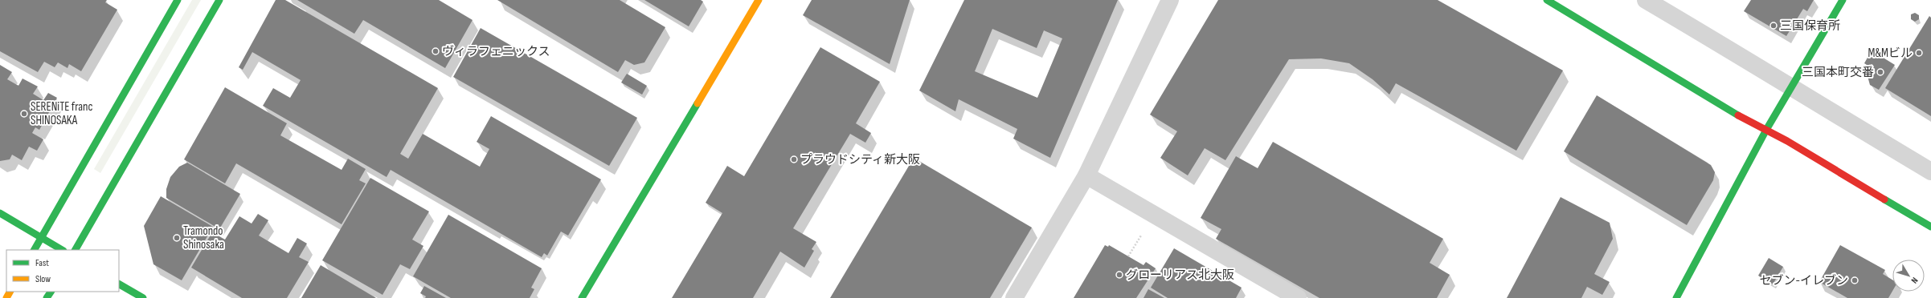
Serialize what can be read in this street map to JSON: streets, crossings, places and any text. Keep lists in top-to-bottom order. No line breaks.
{"places":["三国保育所","ヴィラフェニックス","M&Mビル","三国本町交番","SERENiTE franc SHINOSAKA","プラウドシティ新大阪","Tramondo Shinosaka","グローリアス北大阪","セブン-イレブン"],"legend":["Fast","Slow"],"north":"bottom right"}
